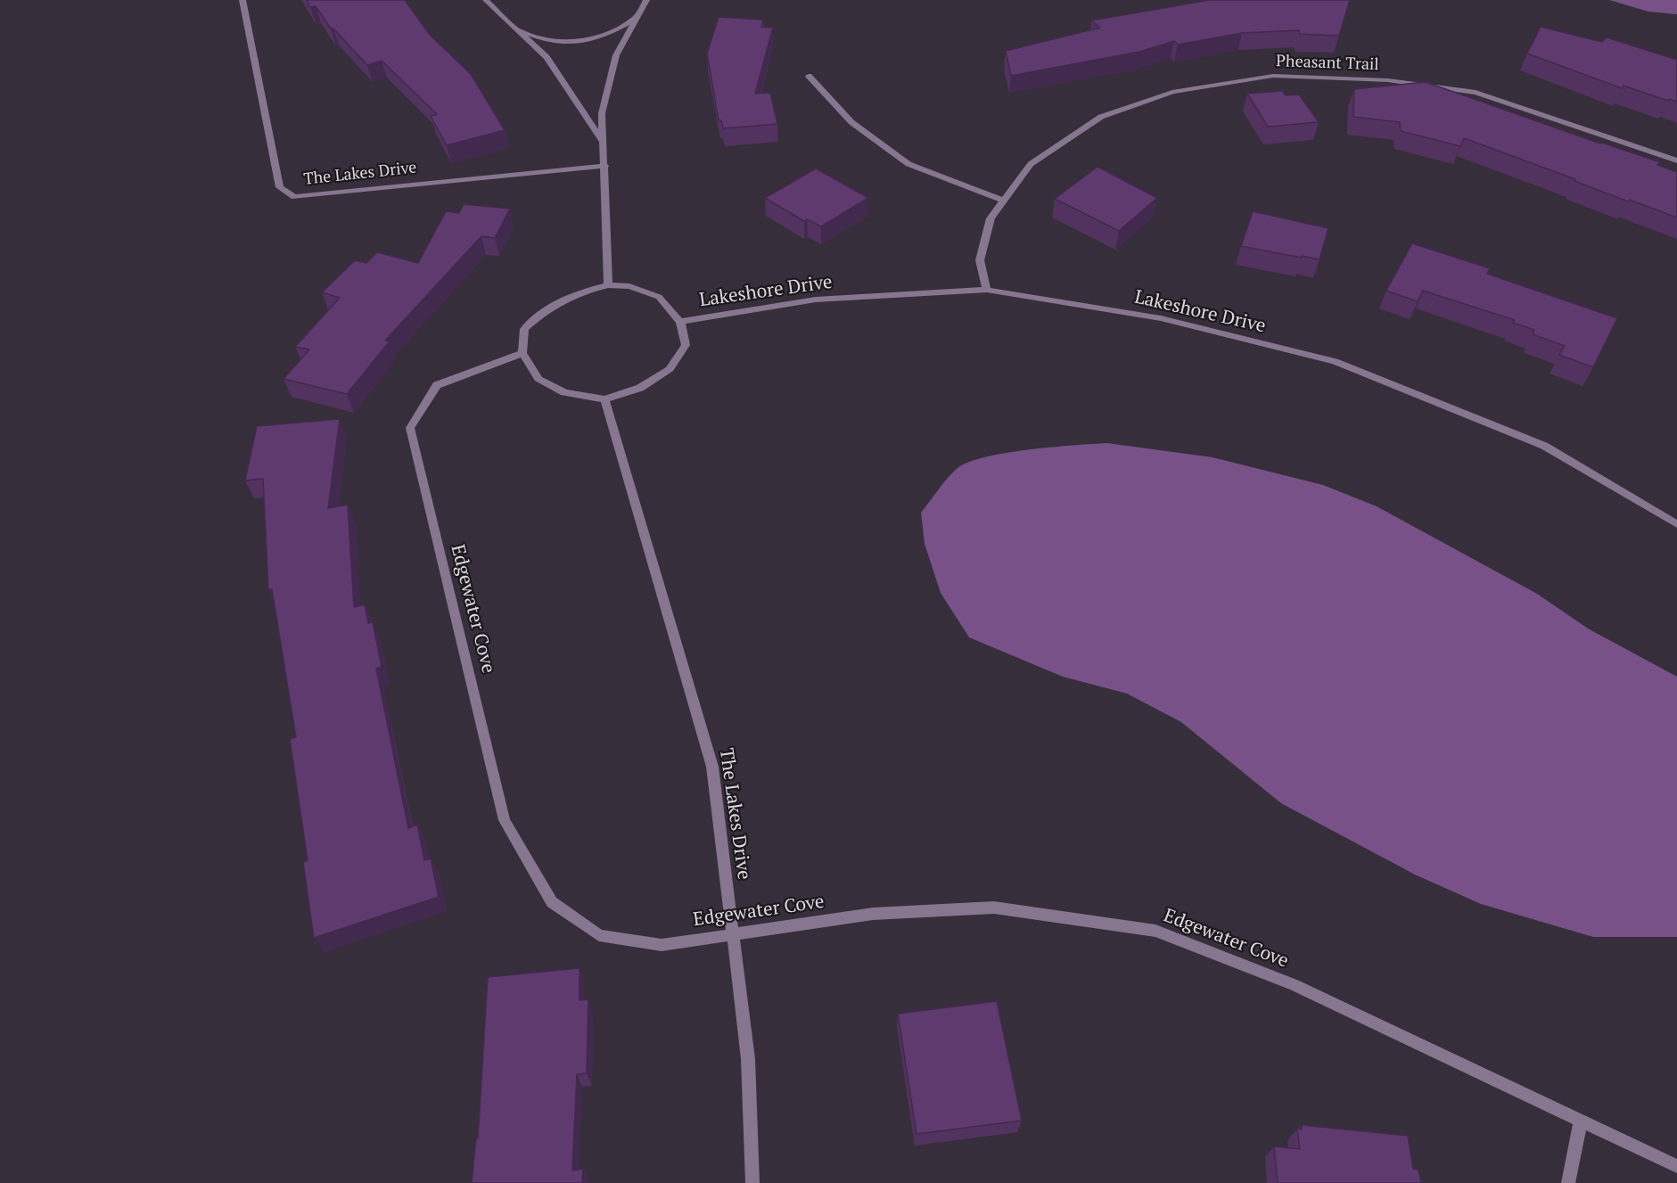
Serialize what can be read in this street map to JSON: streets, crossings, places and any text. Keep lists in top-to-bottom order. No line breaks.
{"streets":{"street":["Pheasant Trail","The Lakes Drive","Lakeshore Drive","Edgewater Cove"]},"crossings":[["Pheasant Trail","Lakeshore Drive"],["The Lakes Drive","Lakeshore Drive"],["The Lakes Drive","Edgewater Cove"],["Lakeshore Drive","Edgewater Cove"]]}
